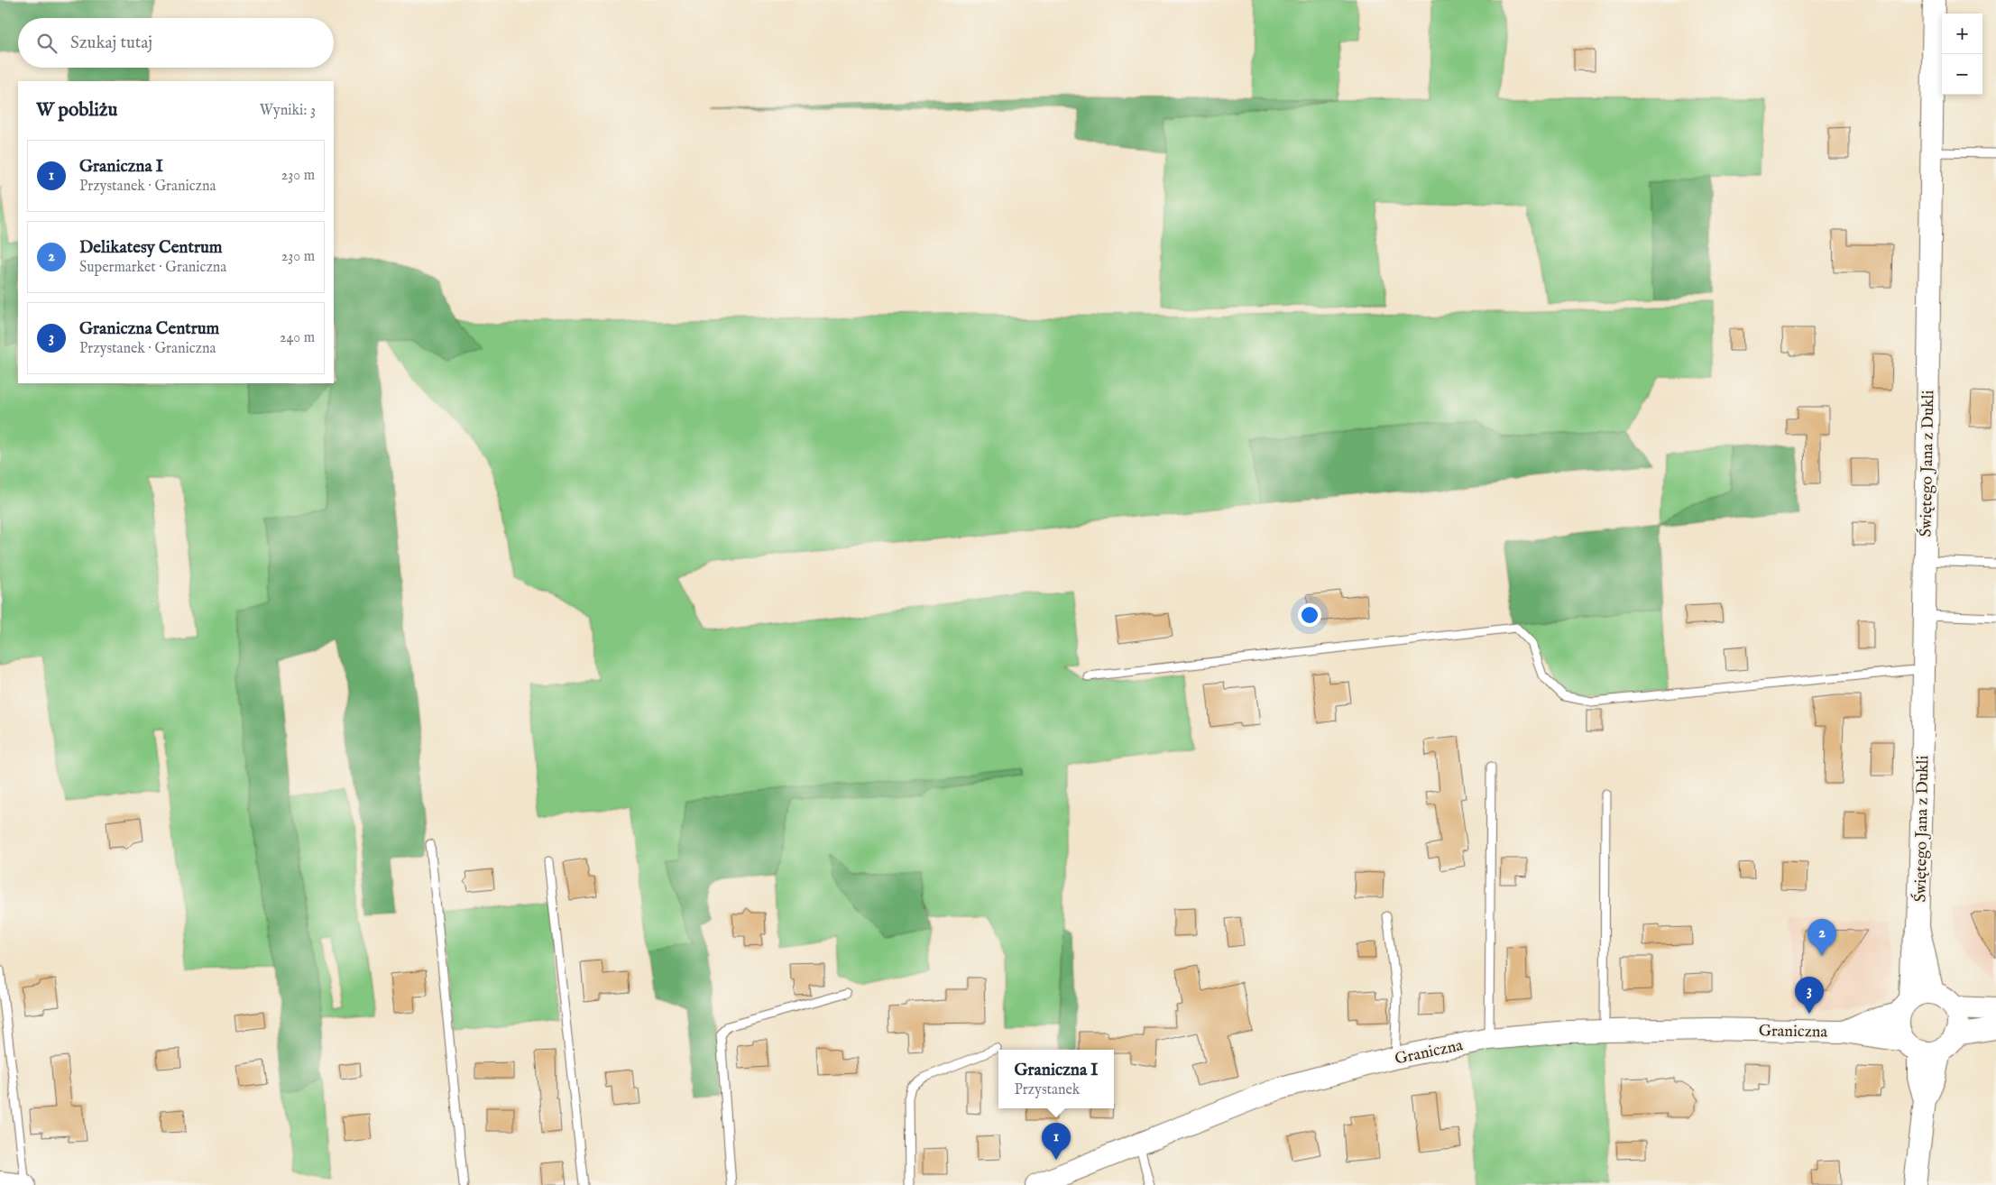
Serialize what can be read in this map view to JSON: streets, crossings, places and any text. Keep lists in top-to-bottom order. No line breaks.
{"streets":{"main road":["Świętego Jana z Dukli","Graniczna"]},"crossings":[["Świętego Jana z Dukli","Graniczna"]],"page":{"map_buttons":["+","−"],"search":"Szukaj tutaj","heading":["W pobliżu","Wyniki: 3"],"list":[{"mark":"1","name":"Graniczna I","note":"Przystanek · Graniczna","value":"230 m"},{"mark":"2","name":"Delikatesy Centrum","note":"Supermarket · Graniczna","value":"230 m"},{"mark":"3","name":"Graniczna Centrum","note":"Przystanek · Graniczna","value":"240 m"}],"pins":["2","3","1"],"popup":["Graniczna I","Przystanek"]}}
